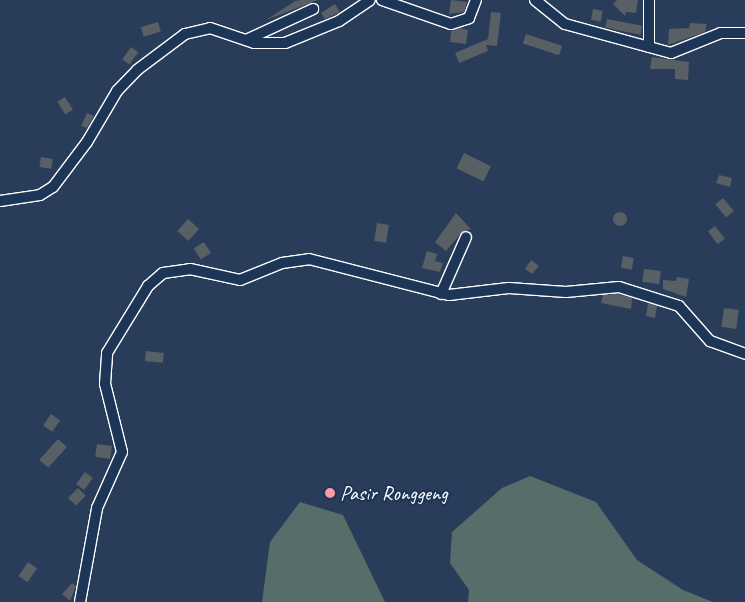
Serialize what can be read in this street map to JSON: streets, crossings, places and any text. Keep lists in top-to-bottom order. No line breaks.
{"places":["Pasir Ronggeng"]}
